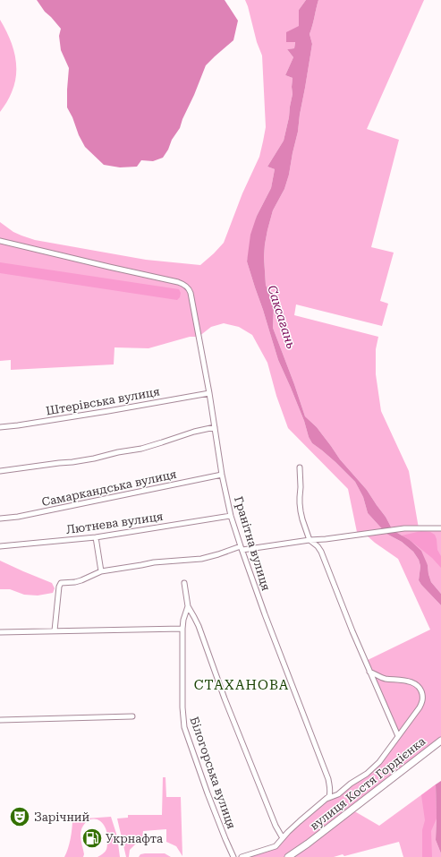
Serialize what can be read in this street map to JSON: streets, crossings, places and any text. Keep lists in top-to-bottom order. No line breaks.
{"streets":{"main road":["вулиця Костя Гордієнка"],"street":["Штерівська вулиця","Самаркандська вулиця","Лютнева вулиця","Гранітна вулиця","Білогорська вулиця"]},"crossings":[["Штерівська вулиця","Гранітна вулиця"],["Самаркандська вулиця","Гранітна вулиця"],["Лютнева вулиця","Гранітна вулиця"]],"districts":["СТАХАНОВА"],"water":["Саксагань"],"places":{"theatre":["Зарічний"],"fuel station":["Укрнафта"]}}
